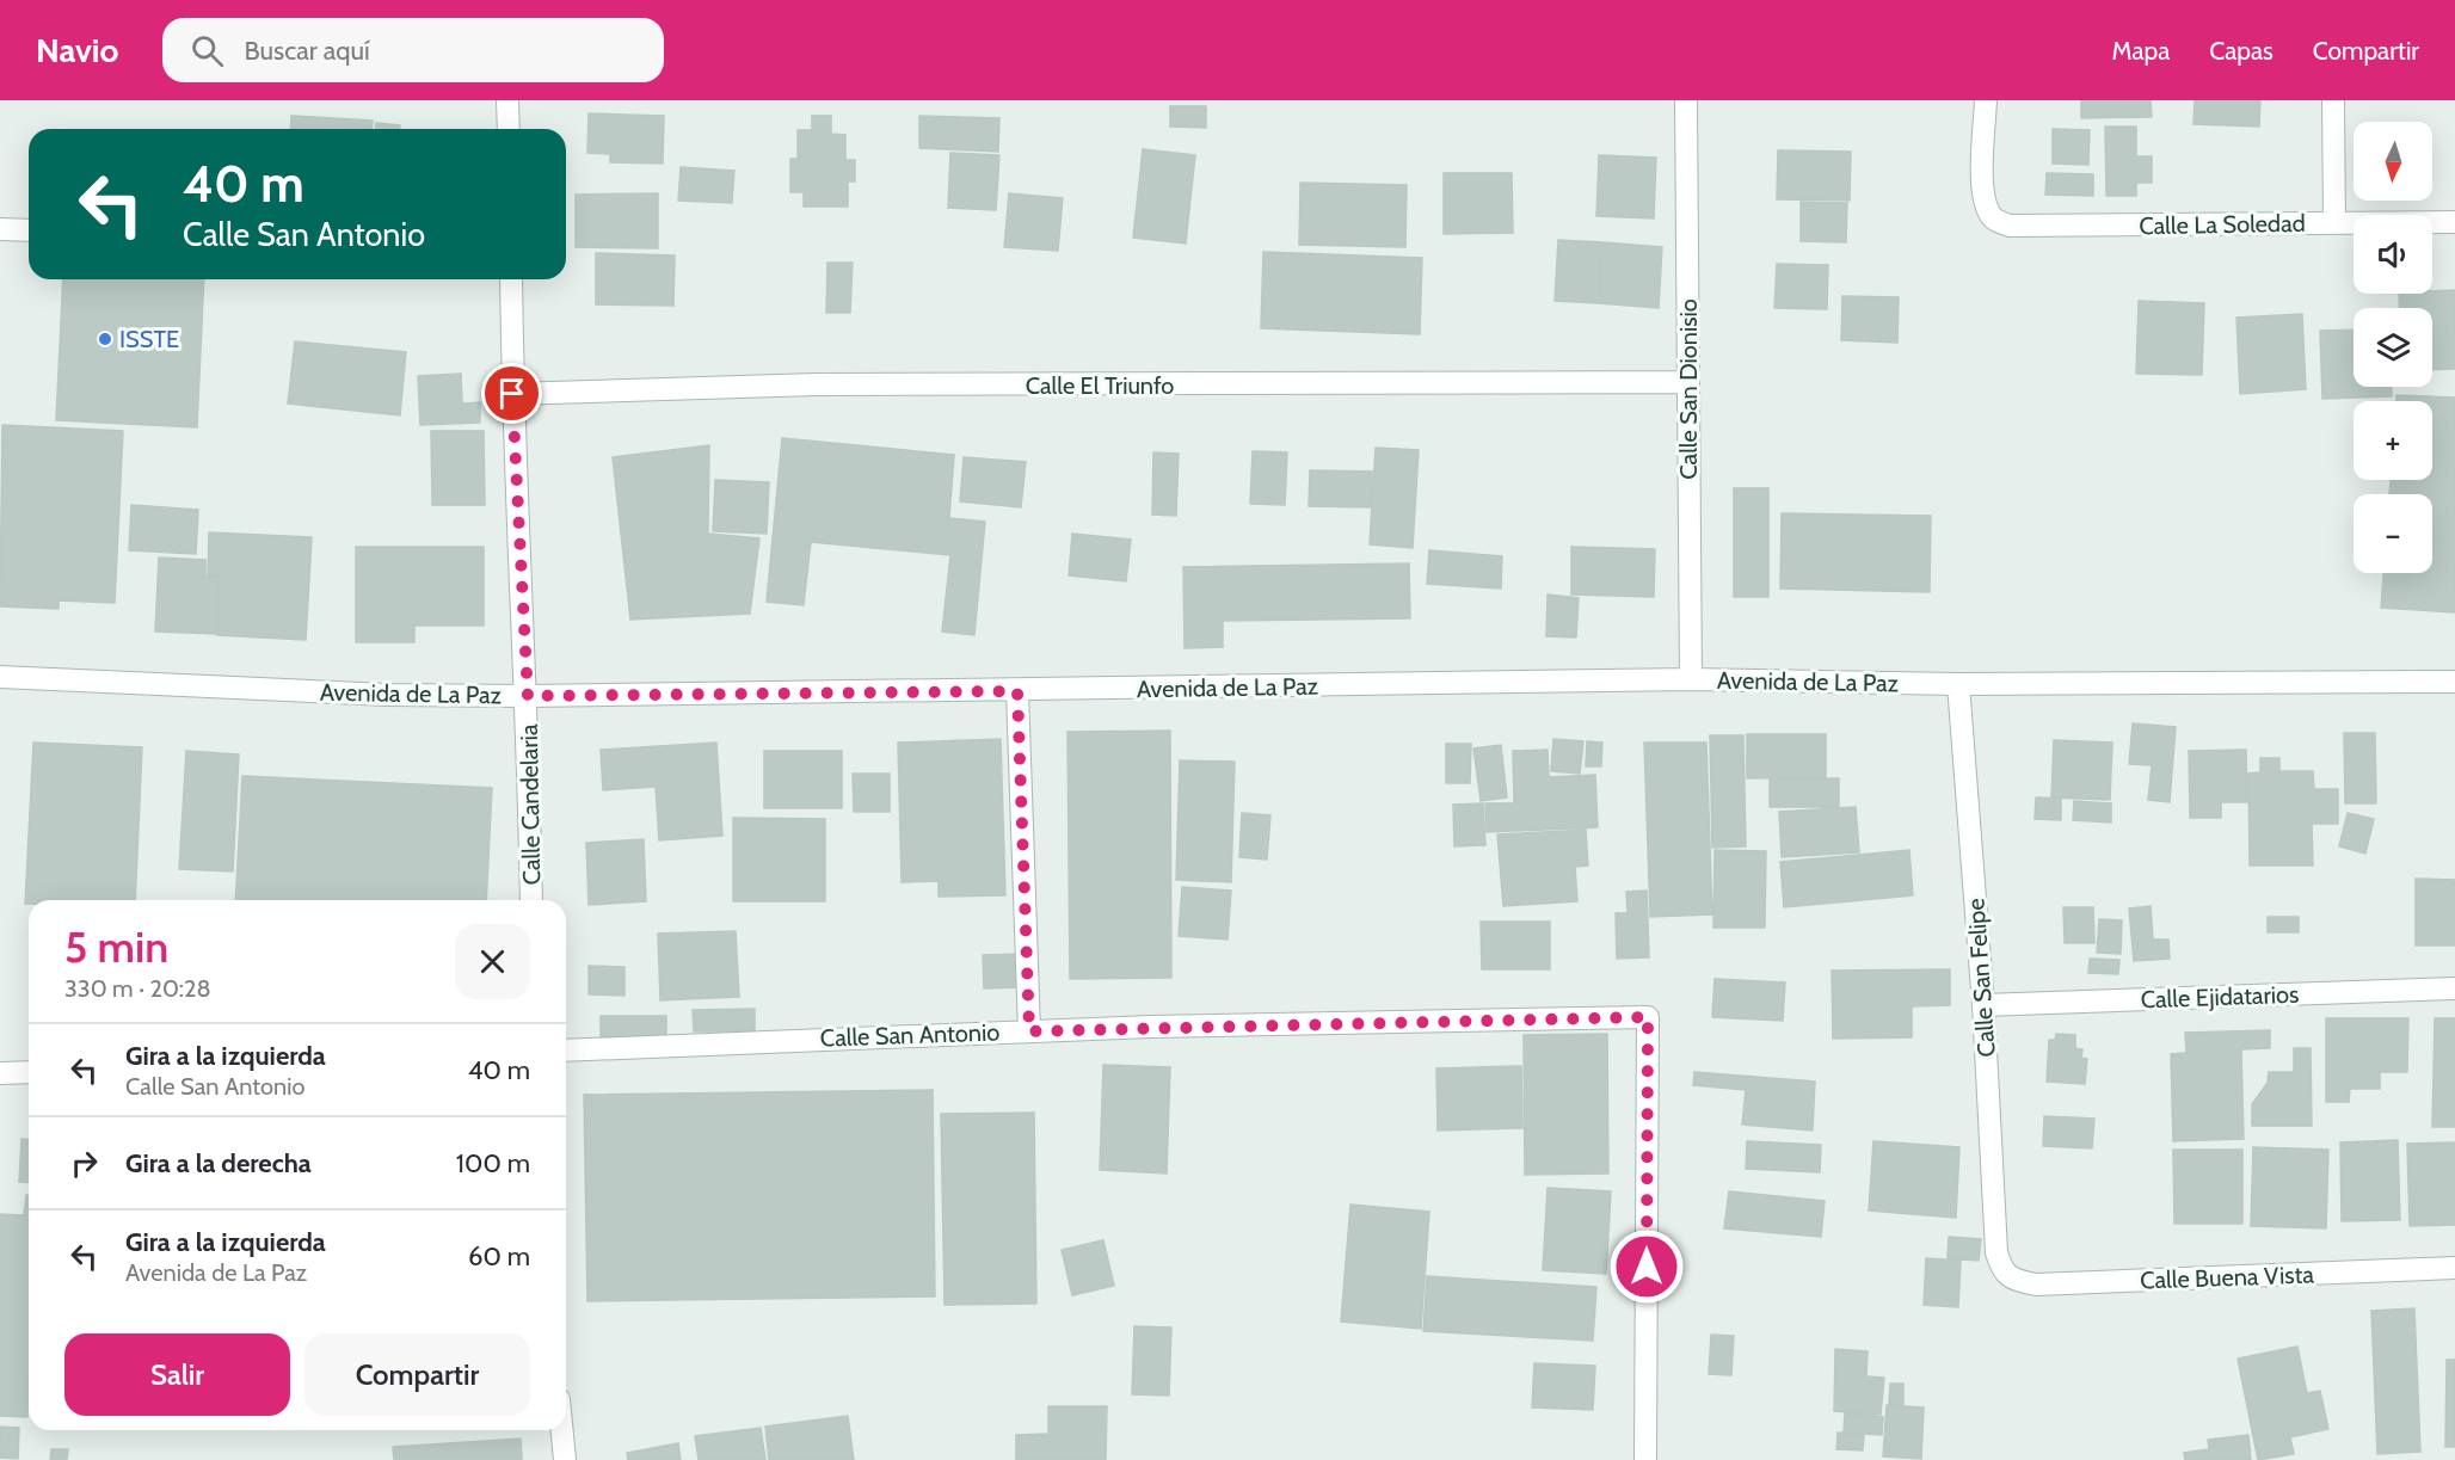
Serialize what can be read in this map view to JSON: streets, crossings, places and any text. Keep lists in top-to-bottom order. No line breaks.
{"streets":{"street":["Calle La Soledad","Calle El Triunfo","Calle San Dionisio","Avenida de La Paz","Calle Candelaria","Calle San Felipe","Calle Ejidatarios","Calle San Antonio","Calle Buena Vista"]},"crossings":[["Calle El Triunfo","Calle San Dionisio"],["Calle El Triunfo","Calle Candelaria"],["Calle San Dionisio","Avenida de La Paz"],["Avenida de La Paz","Calle Candelaria"],["Avenida de La Paz","Calle San Felipe"],["Calle San Felipe","Calle Ejidatarios"],["Calle San Felipe","Calle Buena Vista"]],"places":["ISSTE"],"north":"bottom","page":{"header":"Navio","search":"Buscar aquí","nav":["Mapa","Capas","Compartir"],"map_buttons":["+","−"],"turn":["40 m","Calle San Antonio"],"heading":["5 min","330 m · 20:28"],"list":[{"name":"Gira a la izquierda","note":"Calle San Antonio","value":"40 m"},{"name":"Gira a la derecha","value":"100 m"},{"name":"Gira a la izquierda","note":"Avenida de La Paz","value":"60 m"}],"buttons":["Salir","Compartir"]}}
